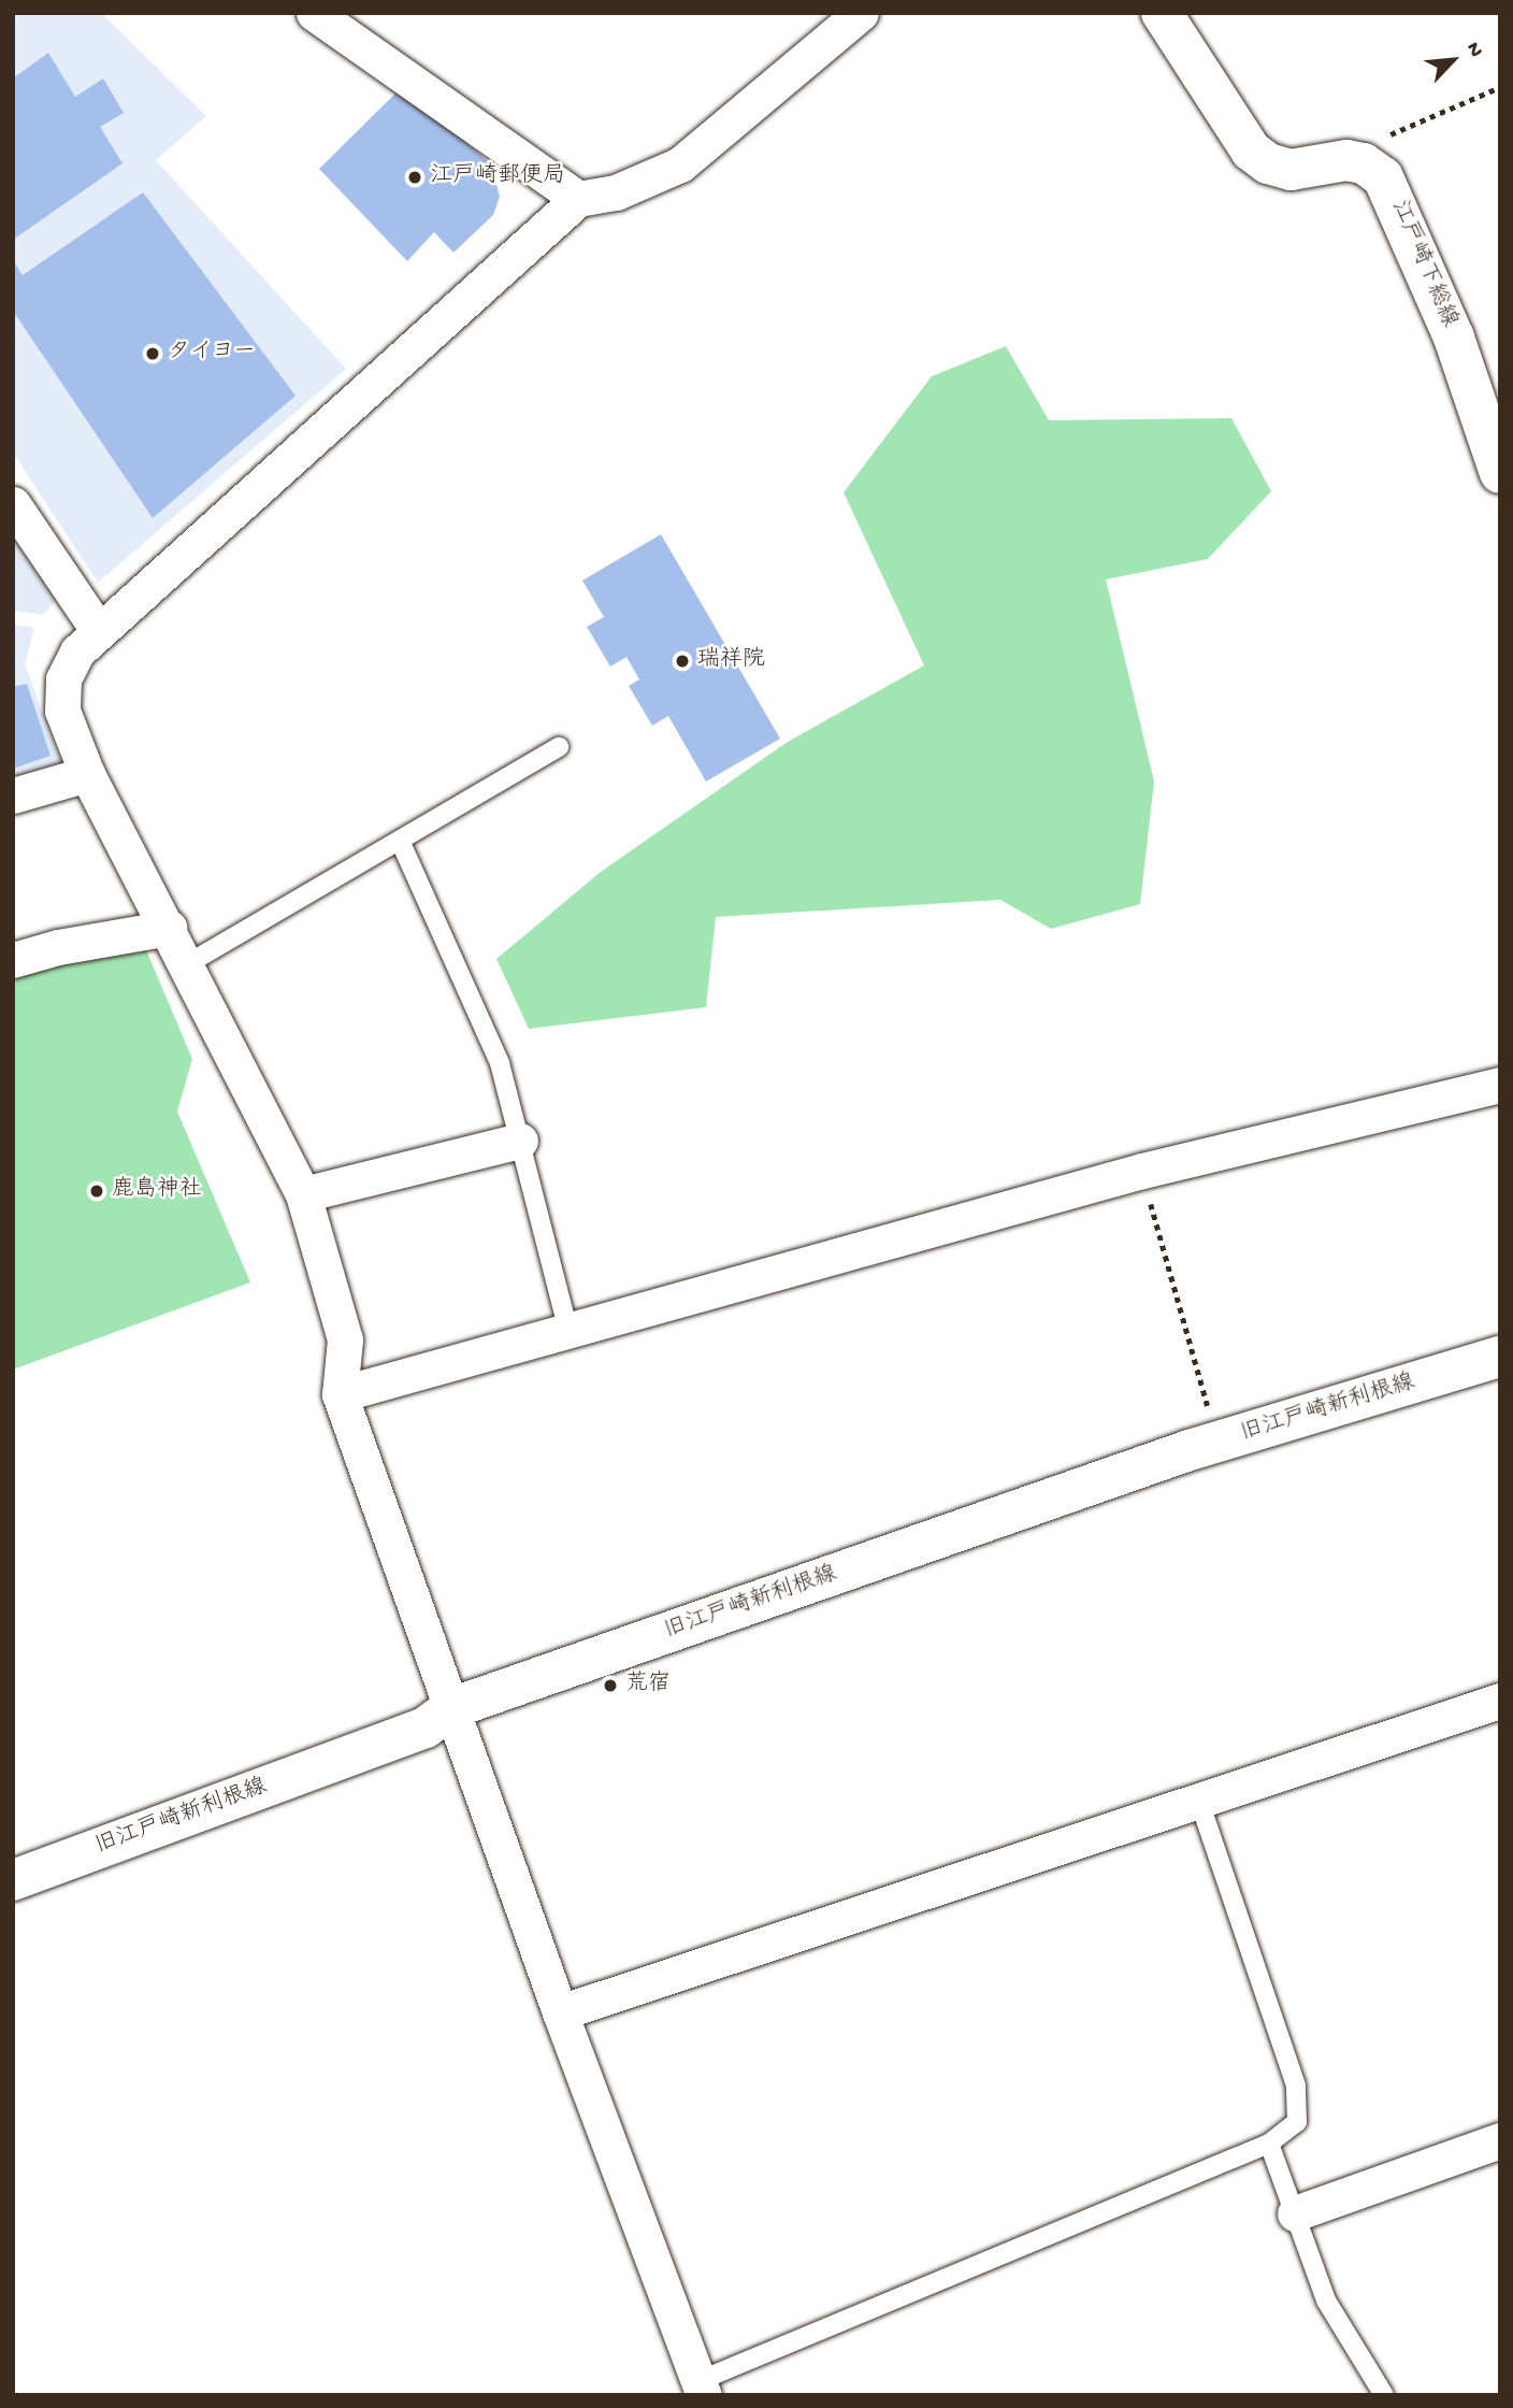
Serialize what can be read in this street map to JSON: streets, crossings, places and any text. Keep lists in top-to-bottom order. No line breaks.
{"streets":{"street":["江戸崎下総線","旧江戸崎新利根線"]},"places":["江戸崎郵便局","タイヨー","瑞祥院","鹿島神社","荒宿"],"north":"top right"}
